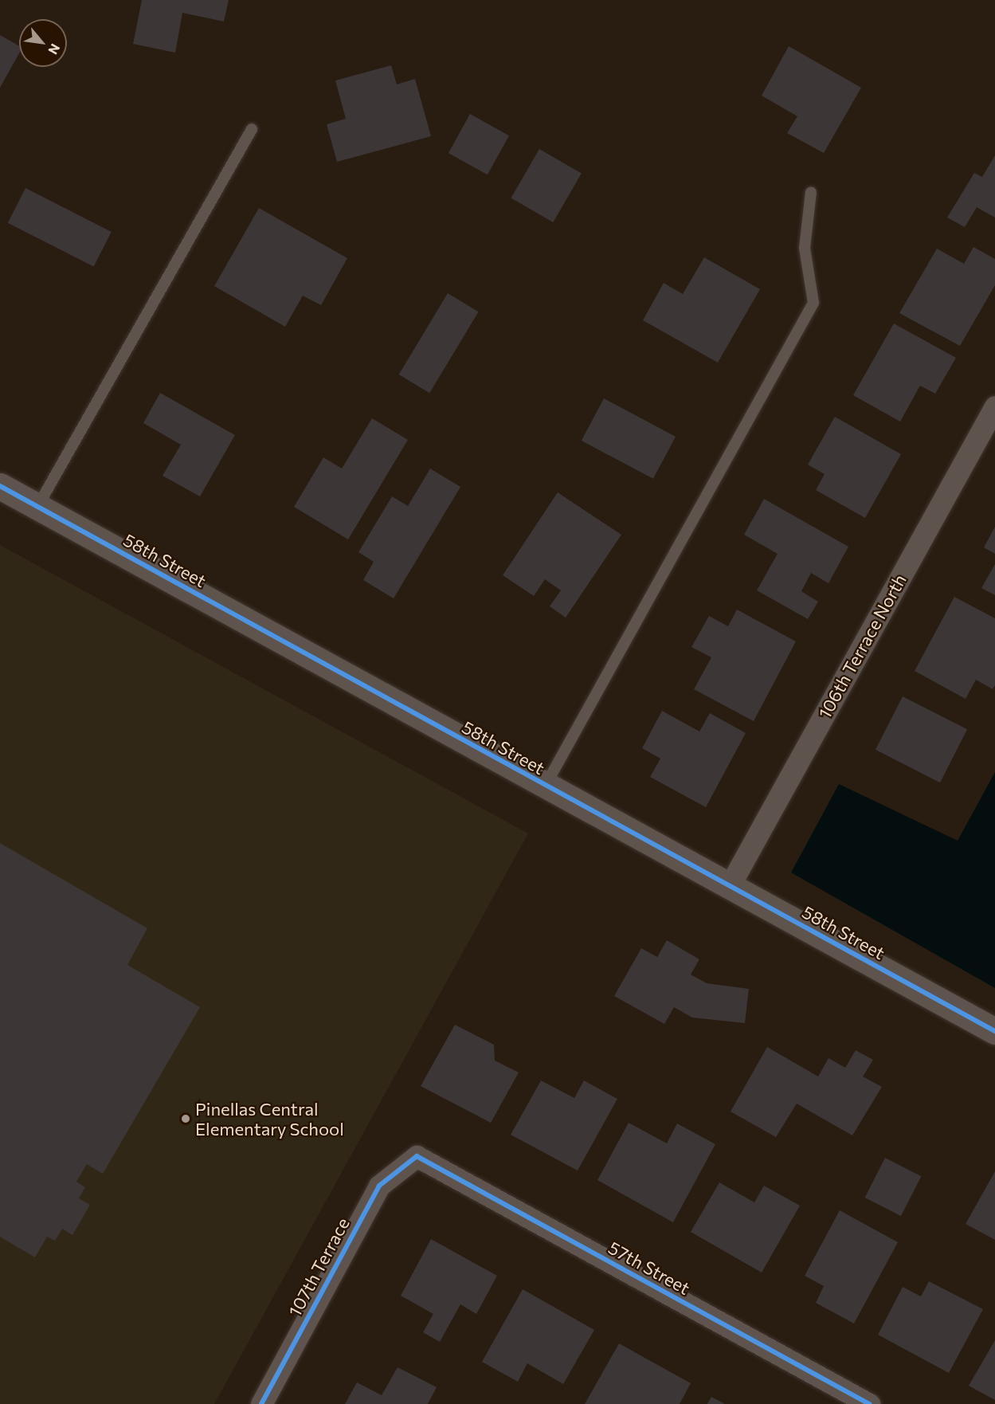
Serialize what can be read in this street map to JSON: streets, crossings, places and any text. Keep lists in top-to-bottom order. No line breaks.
{"streets":{"street":["58th Street","106th Terrace North","107th Terrace","57th Street"]},"crossings":[["58th Street","106th Terrace North"],["107th Terrace","57th Street"]],"places":["Pinellas Central Elementary School"],"north":"bottom right"}
